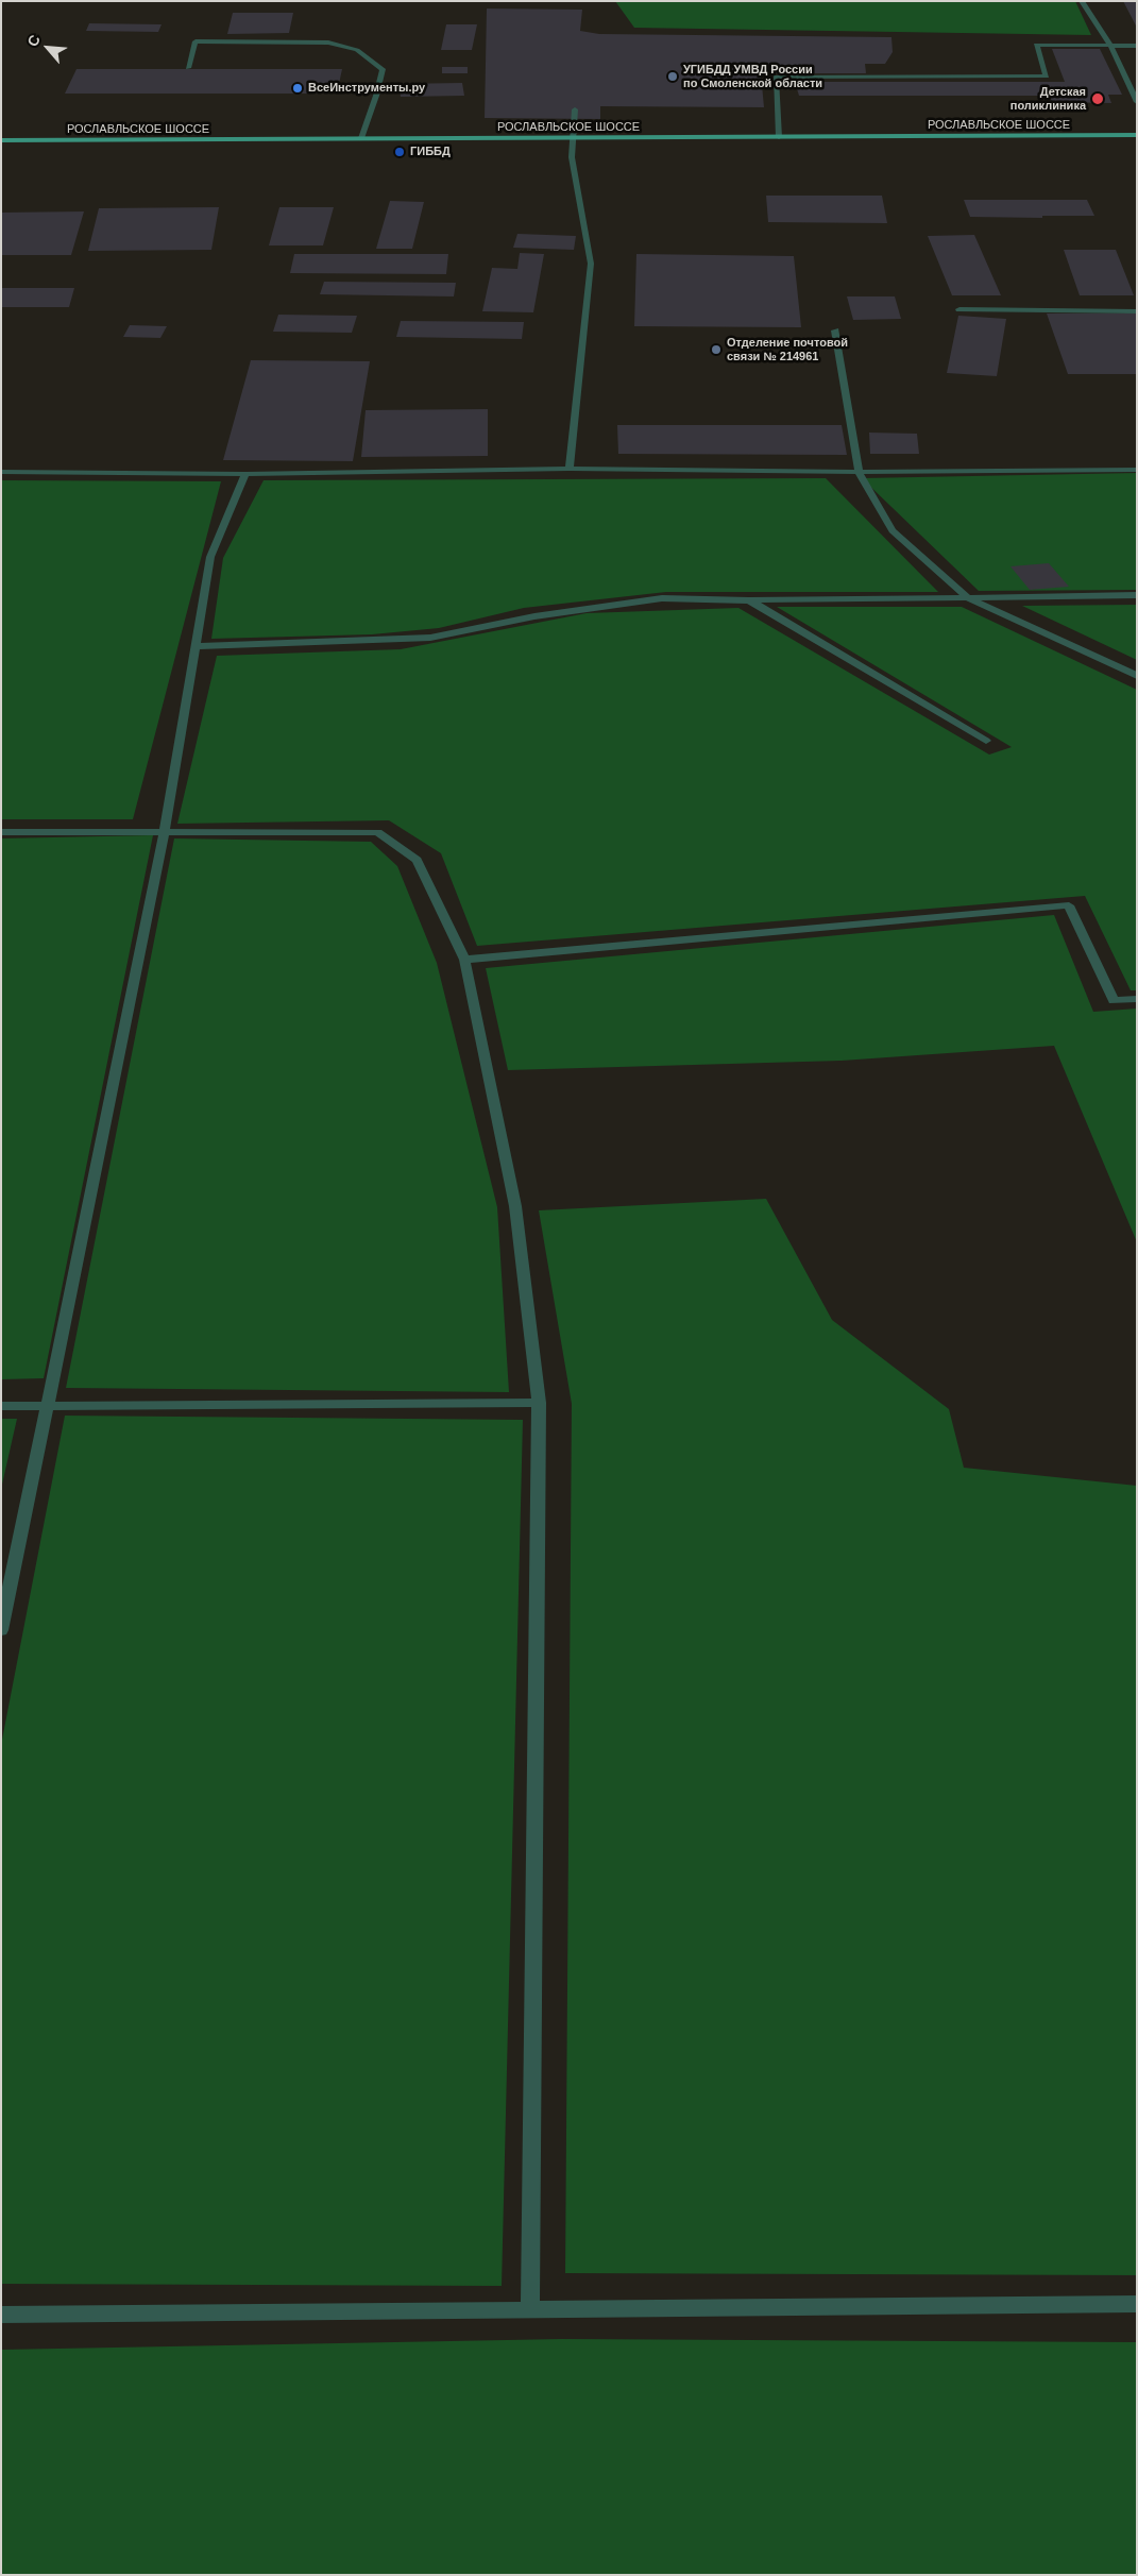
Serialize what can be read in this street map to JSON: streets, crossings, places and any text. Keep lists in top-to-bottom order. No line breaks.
{"streets":{"main road":["РОСЛАВЛЬСКОЕ ШОССЕ"]},"places":["УГИБДД УМВД России по Смоленской области","ВсеИнструменты.ру","Детская поликлиника","ГИББД","Отделение почтовой связи № 214961"],"north":"top left"}
